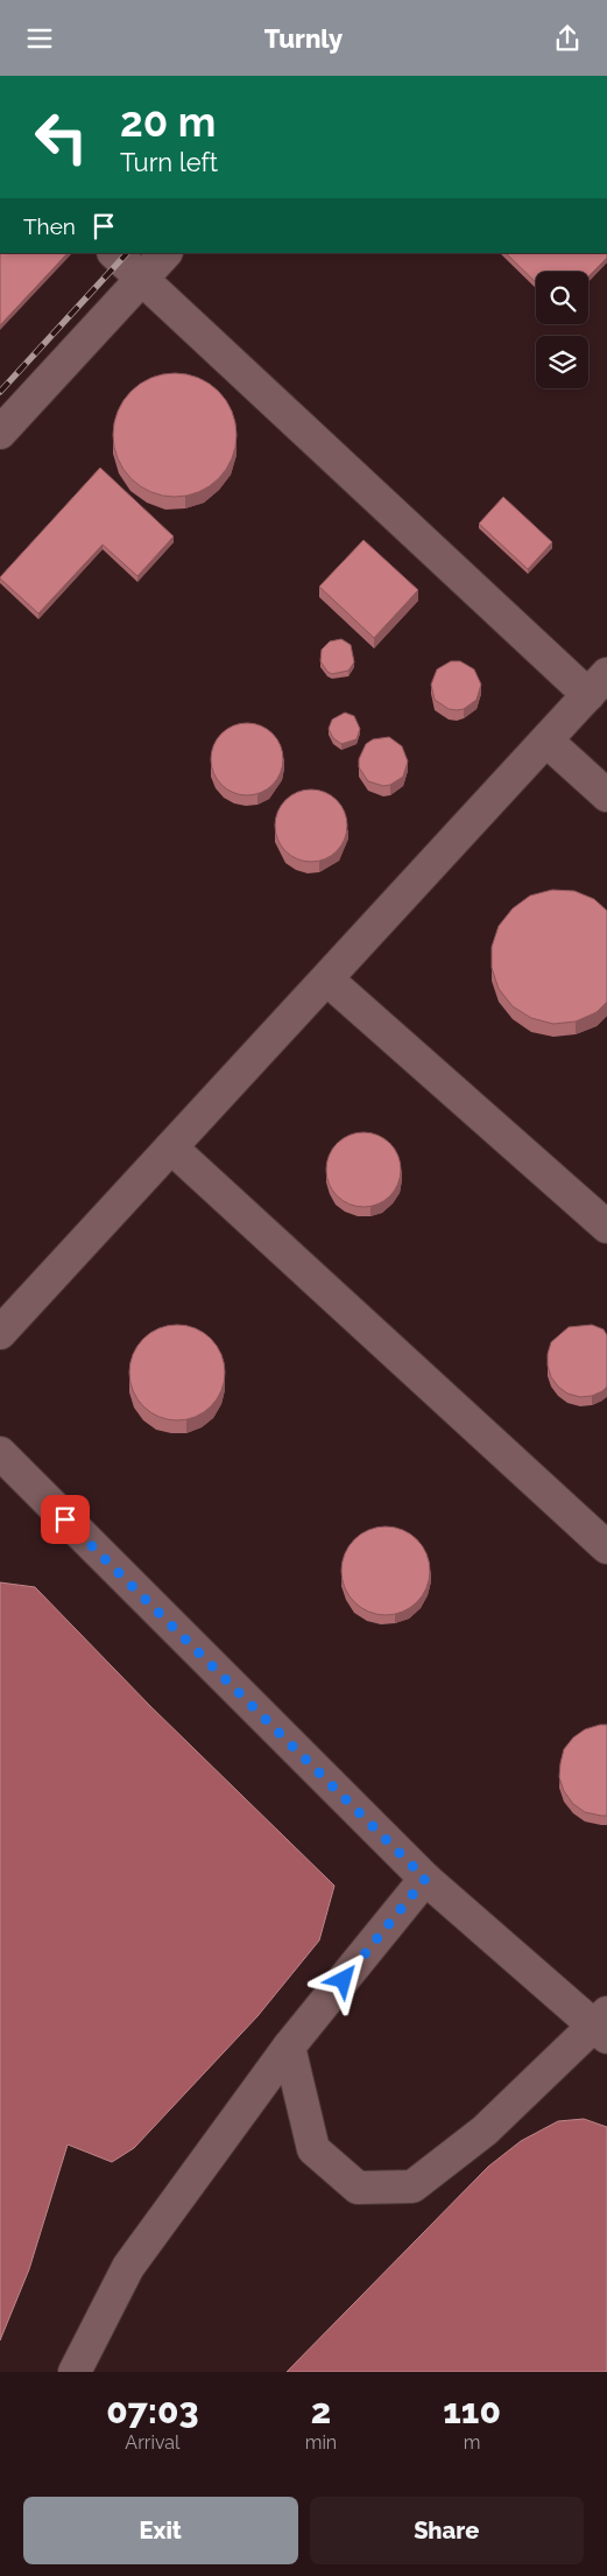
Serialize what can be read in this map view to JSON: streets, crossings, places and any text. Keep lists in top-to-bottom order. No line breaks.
{"page":{"header":"Turnly","turn":["20 m","Turn left"],"then":"Then","eta":["07:03","Arrival","2","min","110","m"],"buttons":["Exit","Share"]}}
